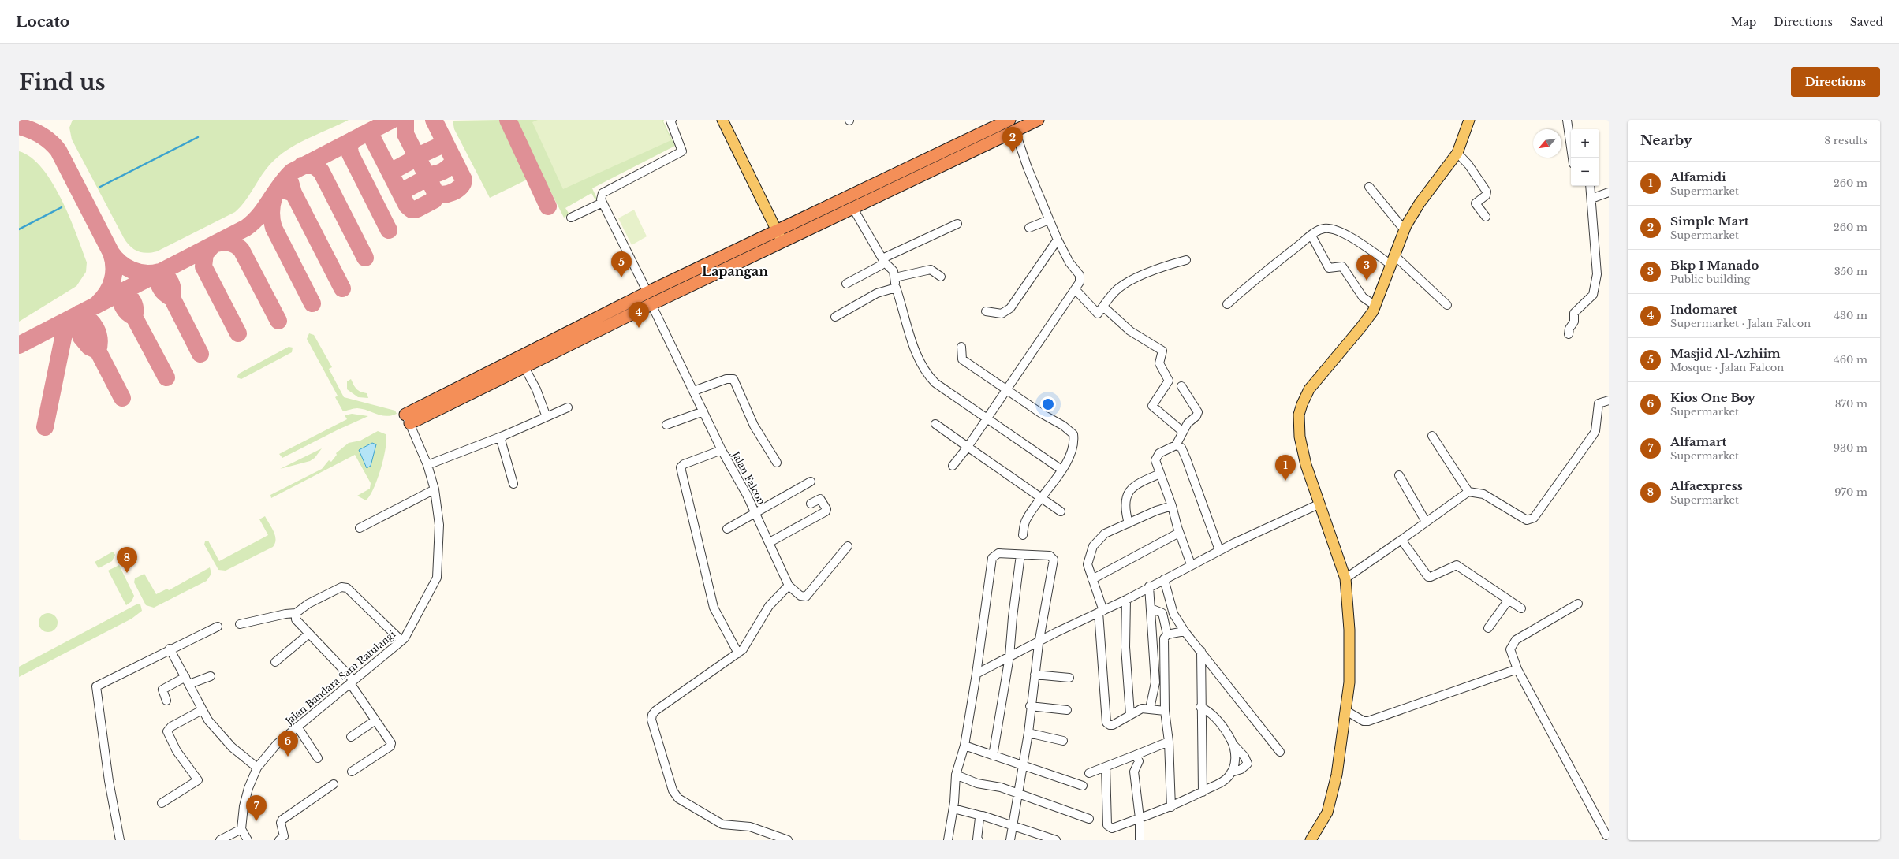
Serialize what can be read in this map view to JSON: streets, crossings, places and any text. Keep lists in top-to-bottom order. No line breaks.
{"streets":{"street":["Jalan Falcon","Jalan Bandara Sam Ratulangi"]},"districts":["Lapangan"],"north":"bottom left","page":{"header":"Locato","nav":["Map","Directions","Saved"],"buttons":"Directions","title":"Find us","heading":["Nearby","8 results"],"pins":["2","5","3","4","1","8","6","7"],"map_buttons":["+","−"],"list":[{"mark":"1","name":"Alfamidi","note":"Supermarket","value":"260 m"},{"mark":"2","name":"Simple Mart","note":"Supermarket","value":"260 m"},{"mark":"3","name":"Bkp I Manado","note":"Public building","value":"350 m"},{"mark":"4","name":"Indomaret","note":"Supermarket · Jalan Falcon","value":"430 m"},{"mark":"5","name":"Masjid Al-Azhiim","note":"Mosque · Jalan Falcon","value":"460 m"},{"mark":"6","name":"Kios One Boy","note":"Supermarket","value":"870 m"},{"mark":"7","name":"Alfamart","note":"Supermarket","value":"930 m"},{"mark":"8","name":"Alfaexpress","note":"Supermarket","value":"970 m"}]}}
